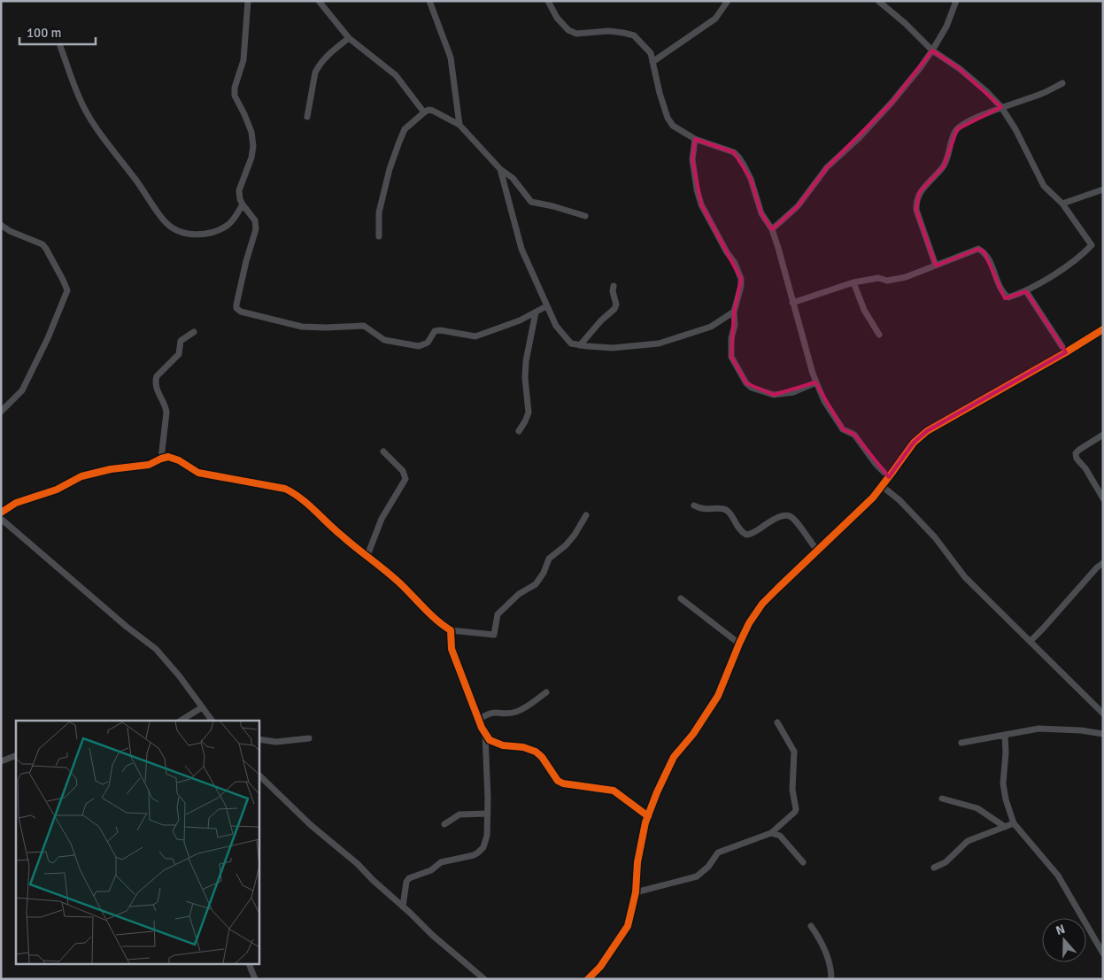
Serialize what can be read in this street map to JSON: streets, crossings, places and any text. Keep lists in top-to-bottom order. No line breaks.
{"scale_bar":"100 m","north":"top"}
